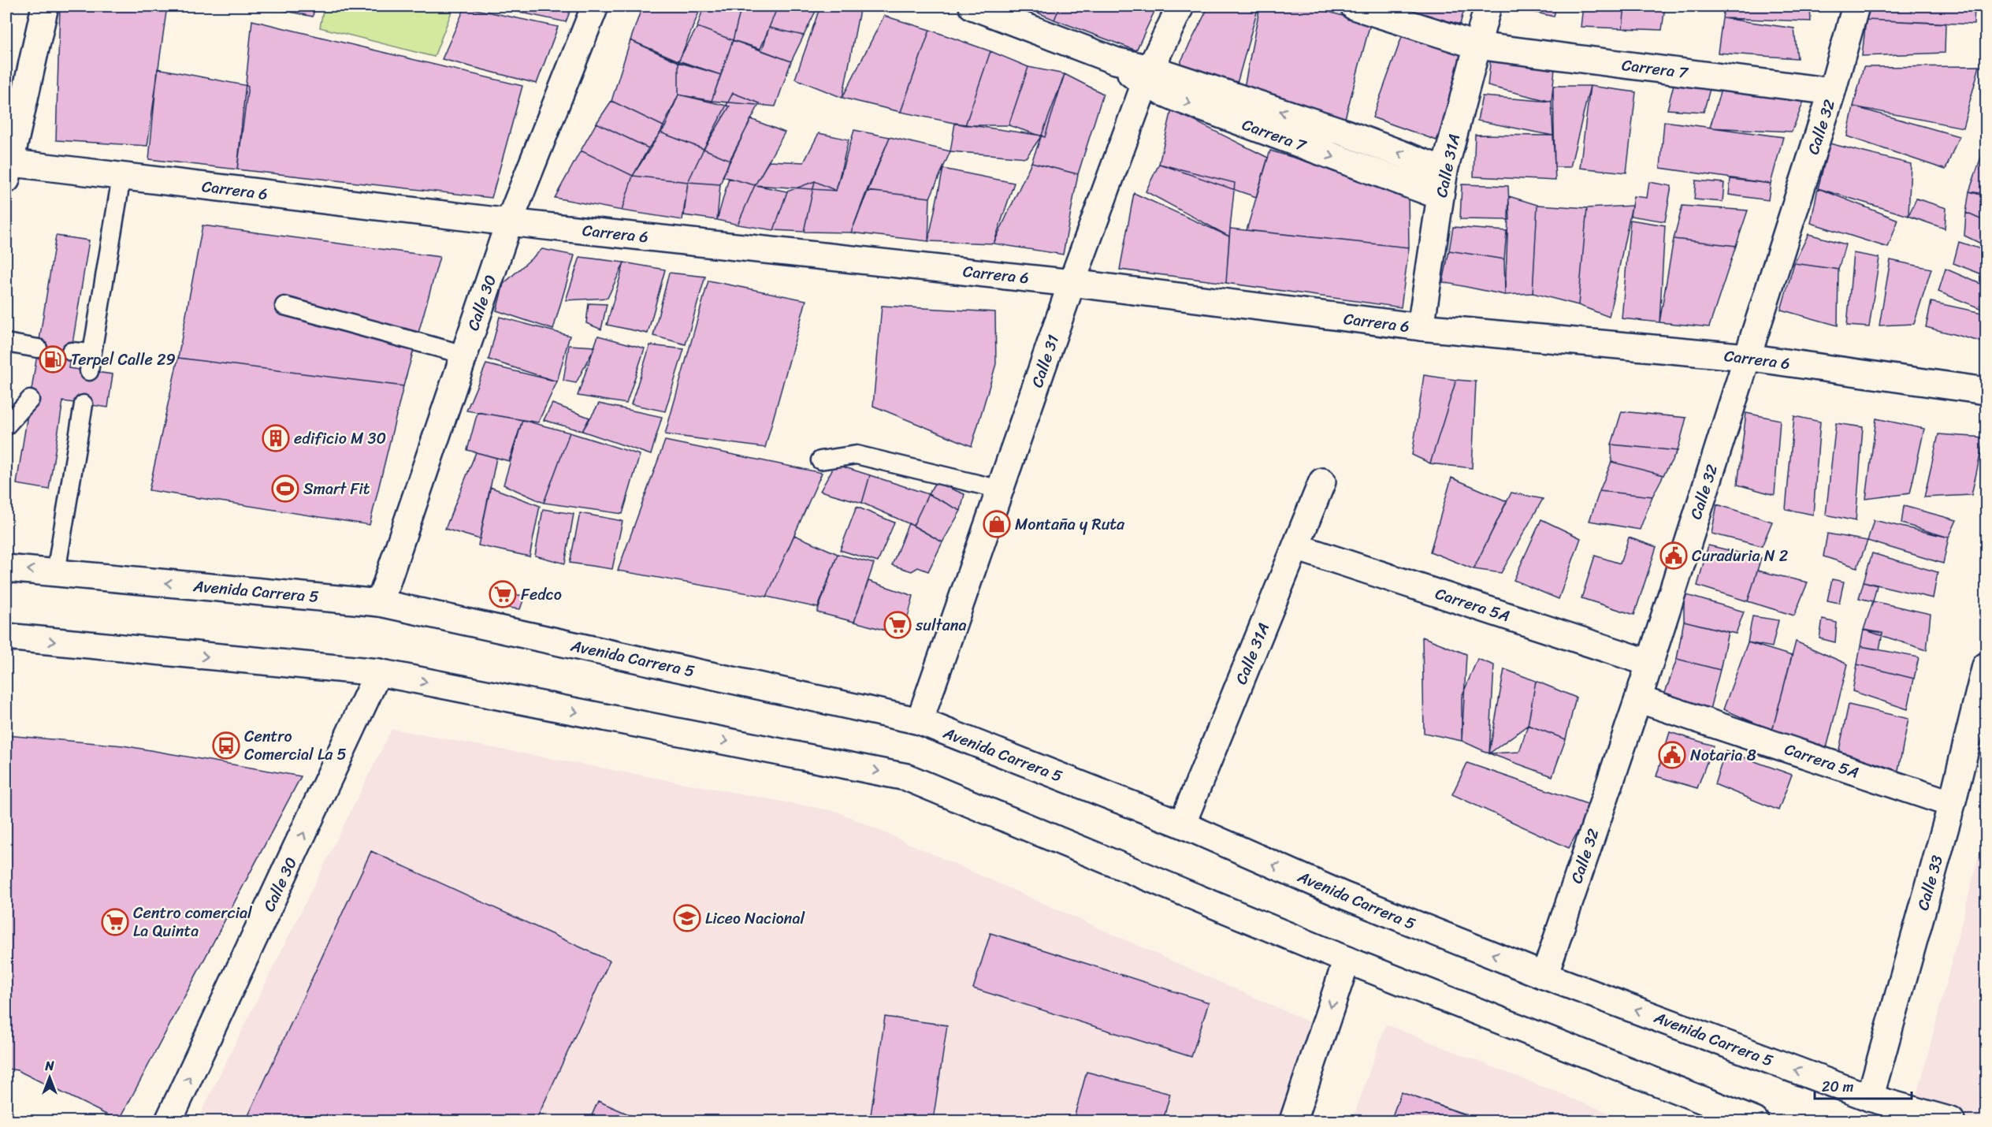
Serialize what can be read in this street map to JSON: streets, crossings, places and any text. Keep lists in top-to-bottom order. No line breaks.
{"streets":{"street":["Carrera 7","Calle 32","Calle 31A","Carrera 6","Calle 30","Calle 31","Avenida Carrera 5","Carrera 5A","Calle 33"]},"crossings":[["Carrera 7","Calle 32"],["Carrera 7","Calle 31A"],["Carrera 7","Calle 31"],["Calle 32","Carrera 6"],["Calle 32","Avenida Carrera 5"],["Calle 32","Carrera 5A"],["Calle 31A","Carrera 6"],["Calle 31A","Avenida Carrera 5"],["Calle 31A","Carrera 5A"],["Carrera 6","Calle 30"],["Carrera 6","Calle 31"],["Calle 30","Avenida Carrera 5"],["Calle 31","Avenida Carrera 5"],["Avenida Carrera 5","Calle 33"],["Carrera 5A","Calle 33"]],"one_way":["Calle 30"],"places":{"fuel station":["Terpel Calle 29"],"building":["edificio M 30"],"sports":["Smart Fit"],"shop":["Montaña y Ruta"],"public building":["Curaduria N 2","Notaria 8"],"supermarket":["Fedco","sultana","Centro comercial La Quinta"],"bus stop":["Centro Comercial La 5"],"school or university":["Liceo Nacional"]},"scale_bar":"20 m","north":"top"}
